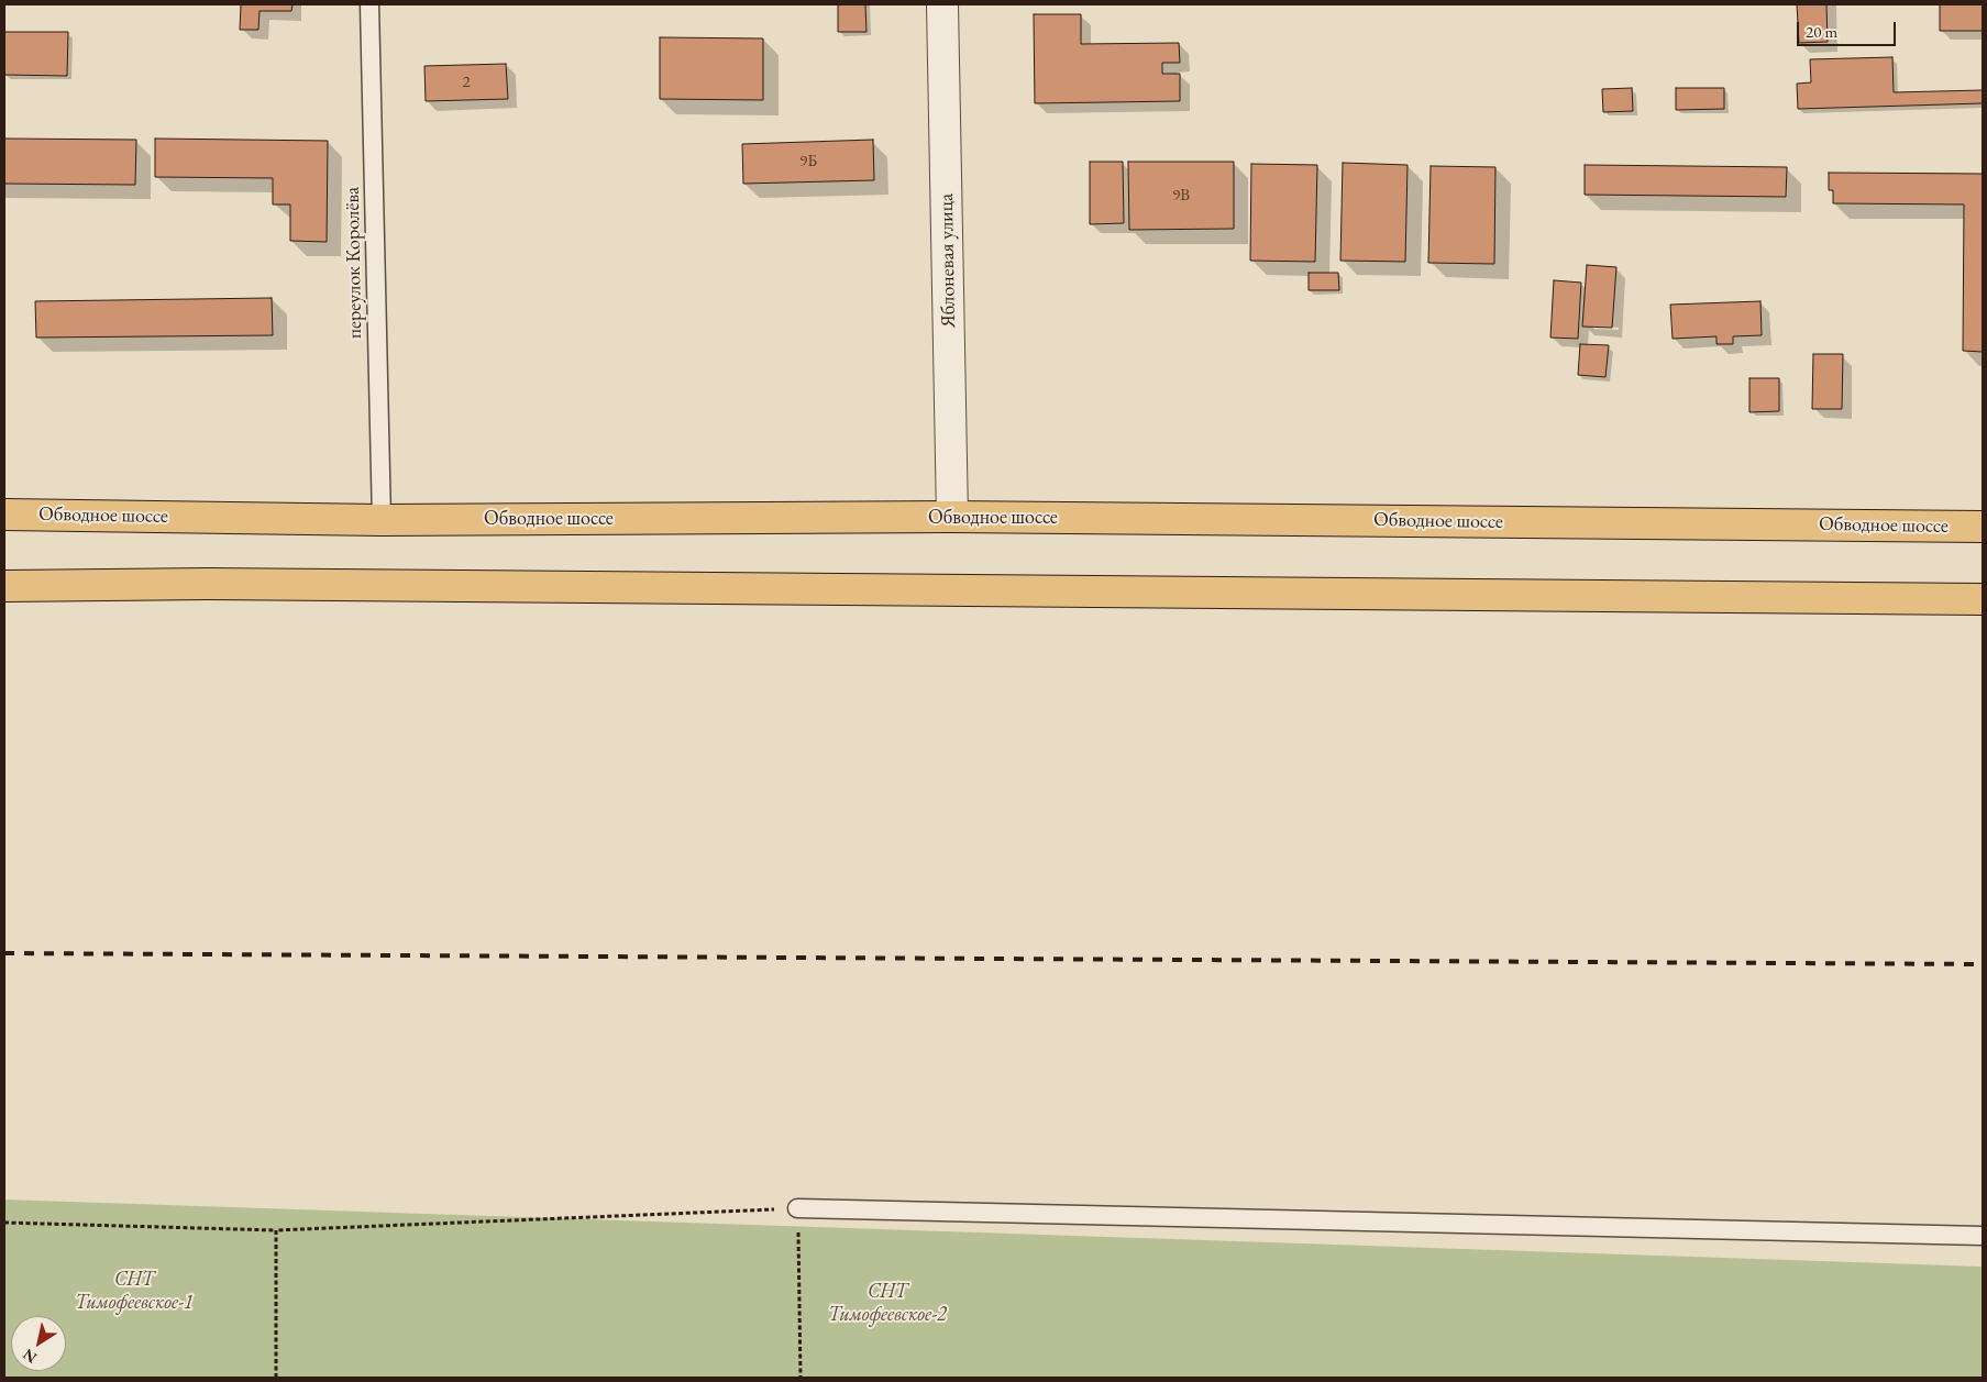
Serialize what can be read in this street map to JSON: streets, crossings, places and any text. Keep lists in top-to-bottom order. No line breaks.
{"streets":{"main road":["Обводное шоссе"],"street":["Яблоневая улица"],"lane":["переулок Королёва"]},"crossings":[["Яблоневая улица","Обводное шоссе"],["переулок Королёва","Обводное шоссе"]],"parks":["СНТ Тимофеевское-1","СНТ Тимофеевское-2"],"house_numbers":["2","9Б","9В"],"scale_bar":"20 m","north":"bottom left"}
